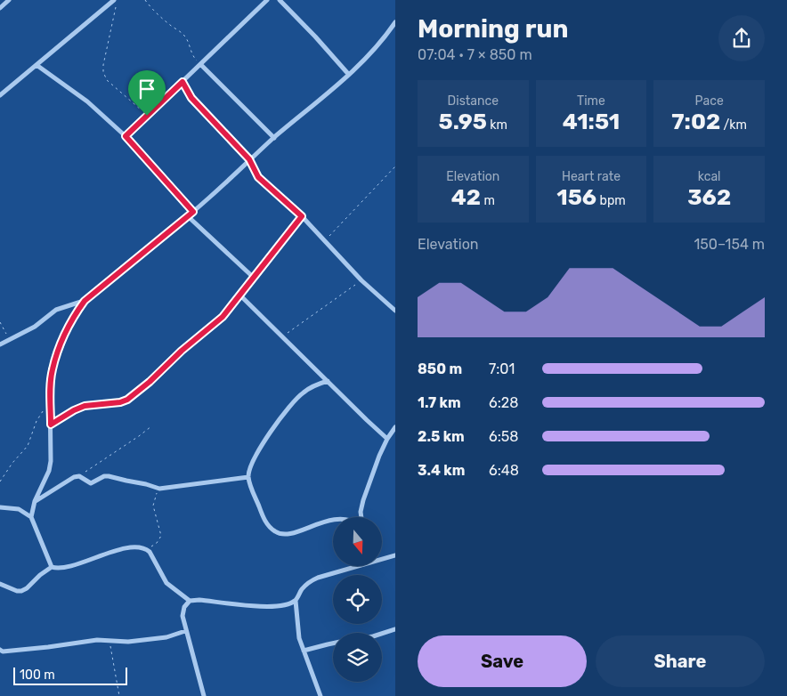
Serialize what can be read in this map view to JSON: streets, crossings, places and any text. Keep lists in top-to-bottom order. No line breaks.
{"scale_bar":"100 m","north":"bottom","page":{"heading":["Morning run","07:04 · 7 × 850 m"],"stats":[["Distance","5.95 km"],["Time","41:51"],["Pace","7:02 /km"],["Elevation","42 m"],["Heart rate","156 bpm"],["kcal","362"]],"chart":["Elevation","150–154 m"],"list":[{"name":"850 m","note":"7:01"},{"name":"1.7 km","note":"6:28"},{"name":"2.5 km","note":"6:58"},{"name":"3.4 km","note":"6:48"}],"buttons":["Save","Share"],"scale":"100 m"}}
